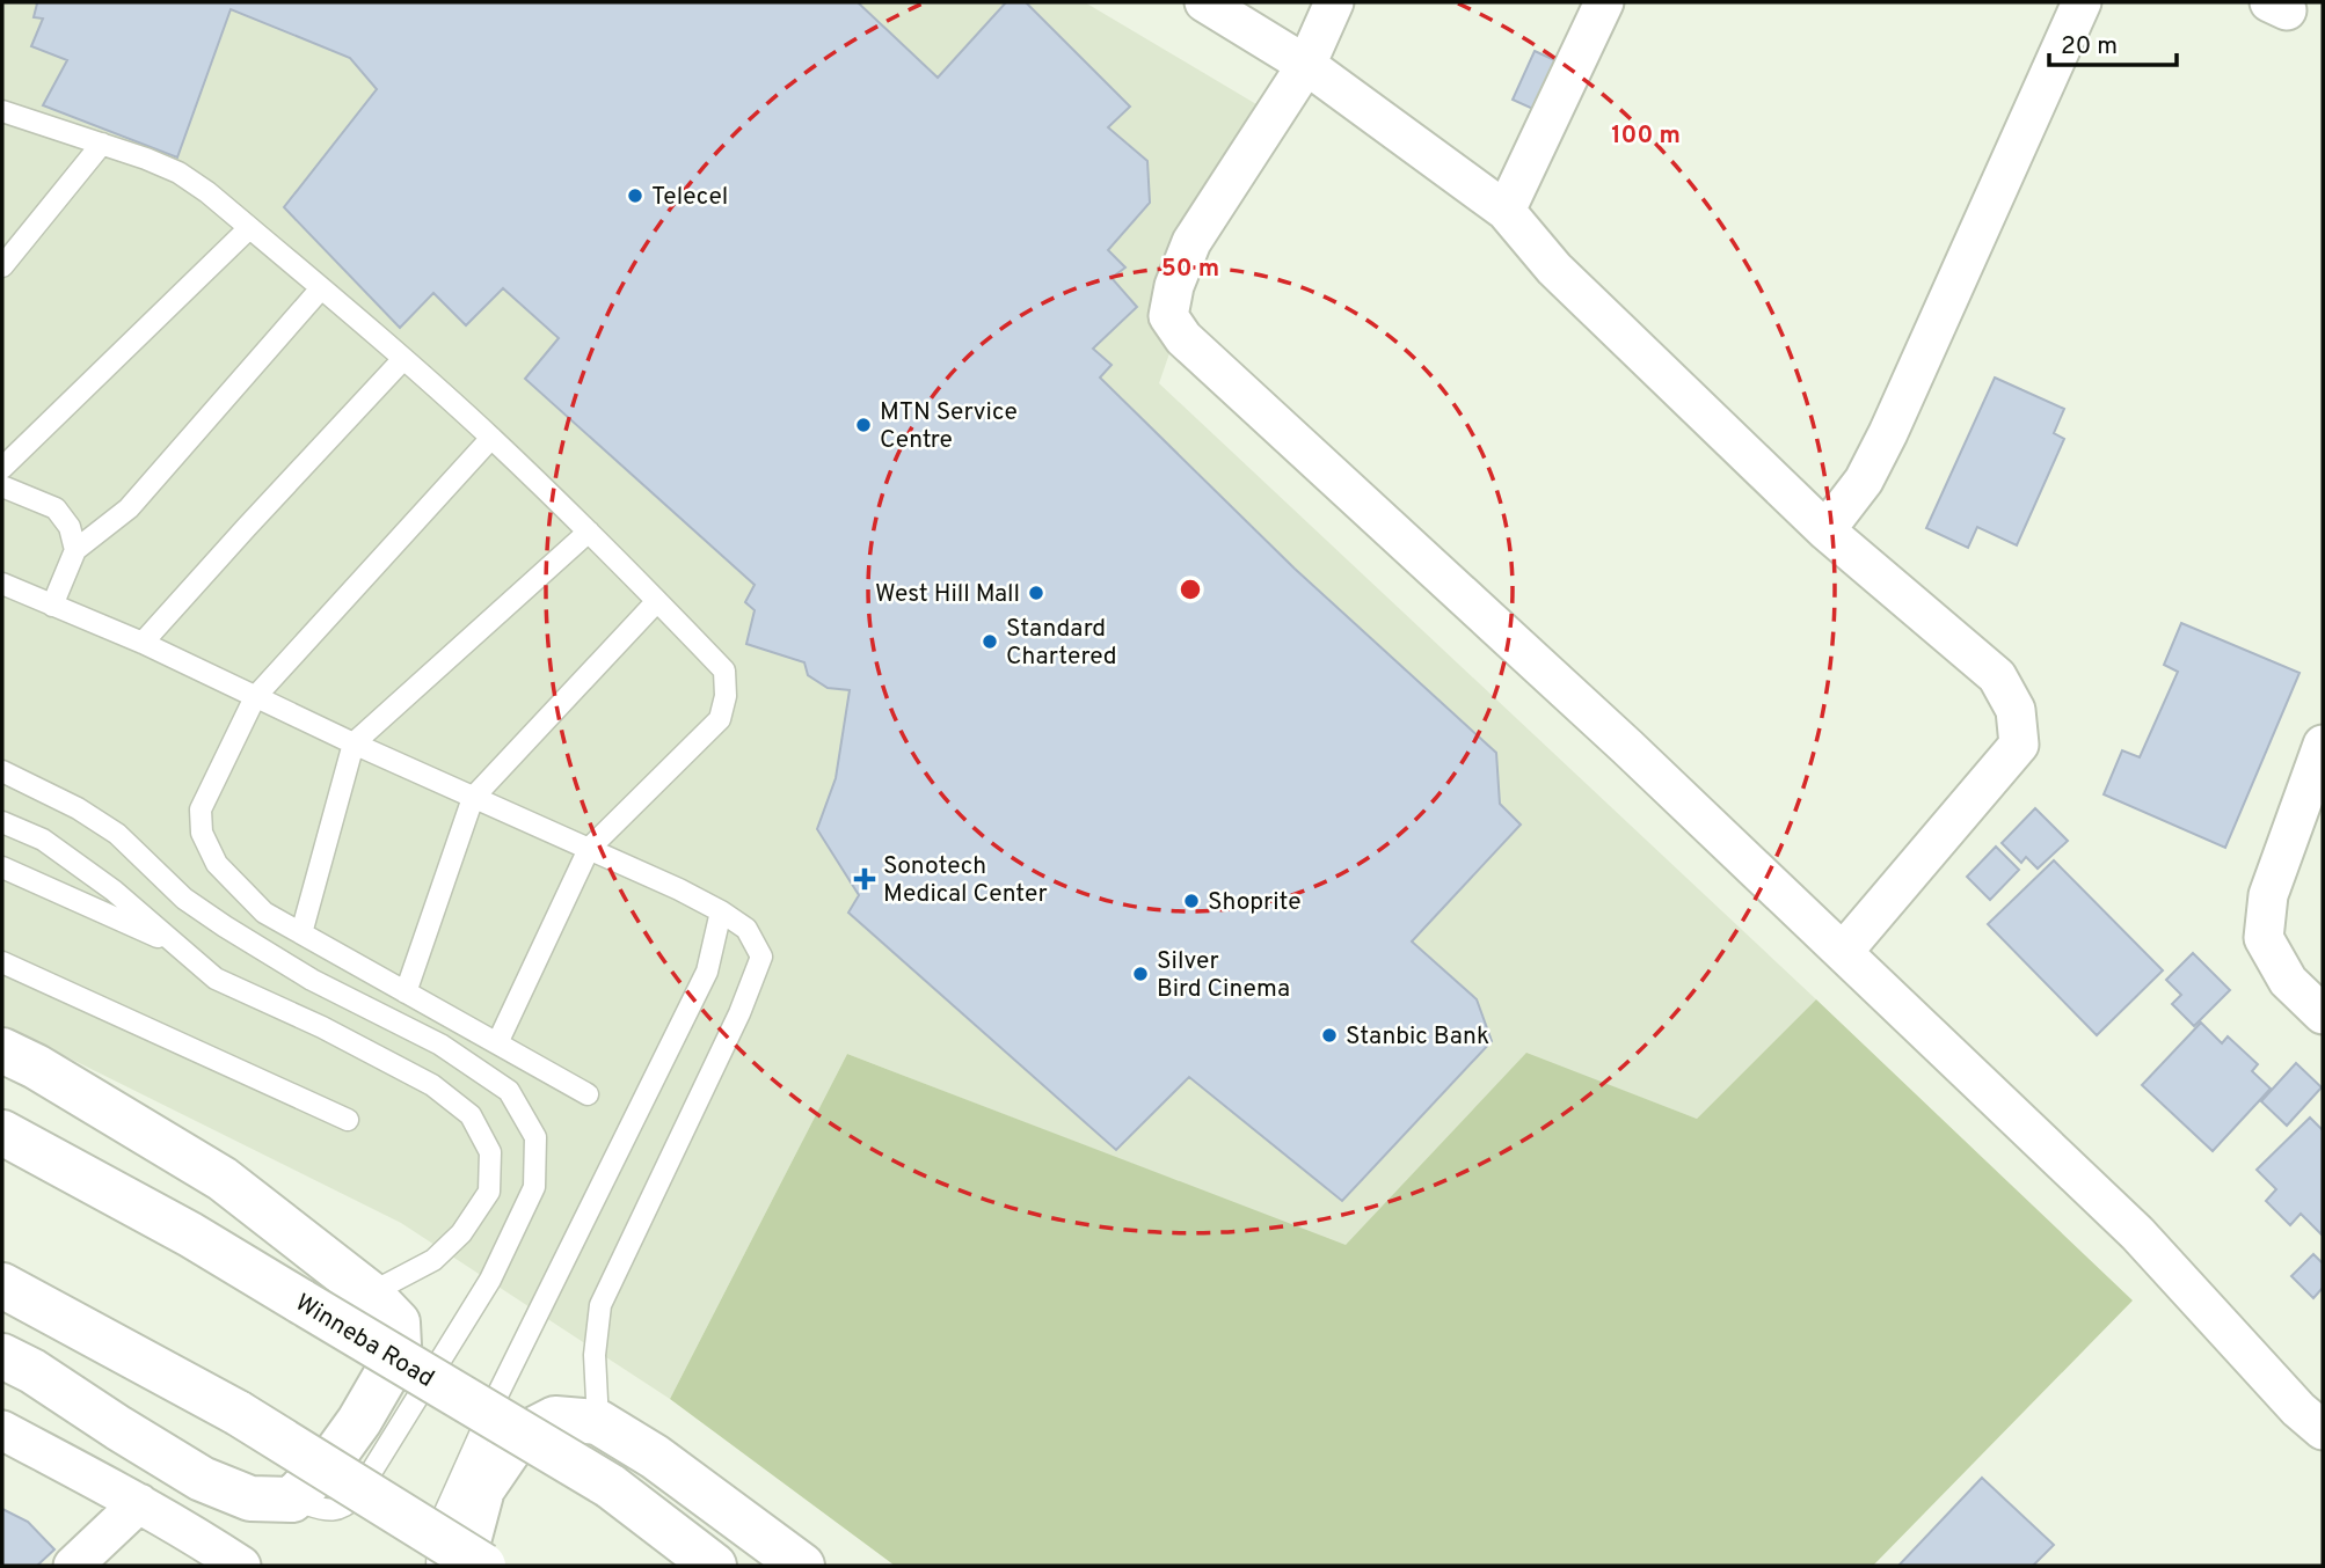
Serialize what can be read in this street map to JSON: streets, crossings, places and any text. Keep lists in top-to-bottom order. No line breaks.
{"streets":{"highway":["Winneba Road"]},"places":{"other":["Telecel","MTN Service Centre","West Hill Mall","Standard Chartered","Shoprite","Silver Bird Cinema","Stanbic Bank"],"health":["Sonotech Medical Center"]},"scale_bar":"20 m","rings":["100 m","50 m"]}
